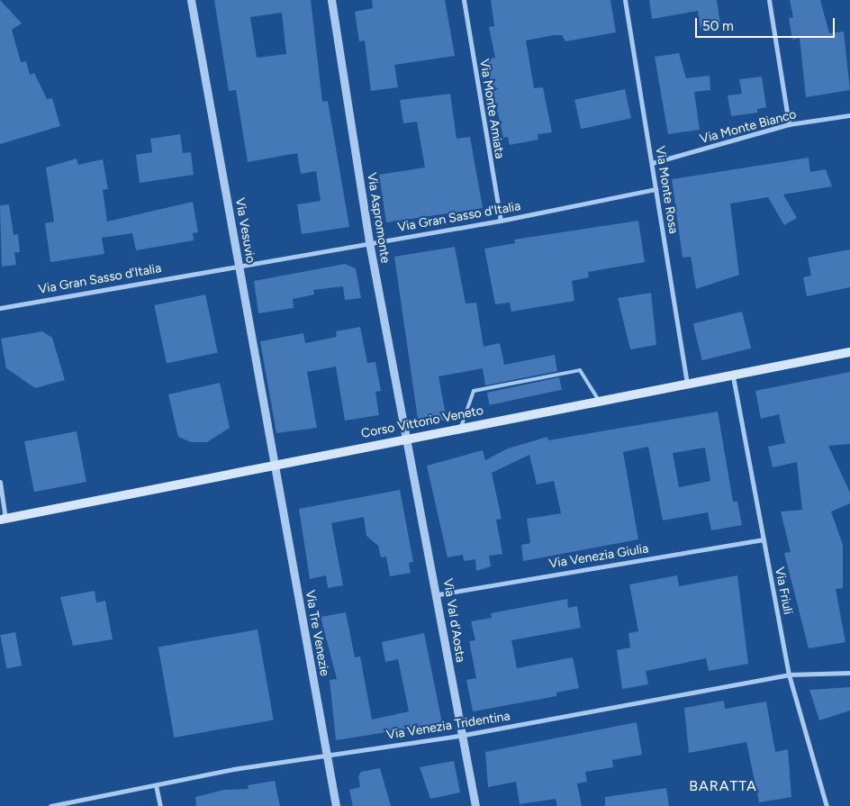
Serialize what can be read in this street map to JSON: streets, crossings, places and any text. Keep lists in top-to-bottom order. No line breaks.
{"streets":{"main road":["Corso Vittorio Veneto"],"street":["Via Monte Amiata","Via Monte Bianco","Via Monte Rosa","Via Gran Sasso d'Italia","Via Aspromonte","Via Vesuvio","Via Venezia Giulia","Via Friuli","Via Val d'Aosta","Via Tre Venezie","Via Venezia Tridentina"]},"crossings":[["Via Monte Amiata","Via Gran Sasso d'Italia"],["Via Monte Bianco","Via Monte Rosa"],["Via Monte Rosa","Via Gran Sasso d'Italia"],["Via Monte Rosa","Corso Vittorio Veneto"],["Via Gran Sasso d'Italia","Via Aspromonte"],["Via Gran Sasso d'Italia","Via Vesuvio"],["Via Aspromonte","Corso Vittorio Veneto"],["Via Aspromonte","Via Val d'Aosta"],["Via Vesuvio","Corso Vittorio Veneto"],["Via Vesuvio","Via Tre Venezie"],["Corso Vittorio Veneto","Via Friuli"],["Corso Vittorio Veneto","Via Val d'Aosta"],["Corso Vittorio Veneto","Via Tre Venezie"],["Via Venezia Giulia","Via Friuli"],["Via Venezia Giulia","Via Val d'Aosta"],["Via Friuli","Via Venezia Tridentina"],["Via Val d'Aosta","Via Venezia Tridentina"],["Via Tre Venezie","Via Venezia Tridentina"]],"districts":["BARATTA"],"scale_bar":"50 m"}
